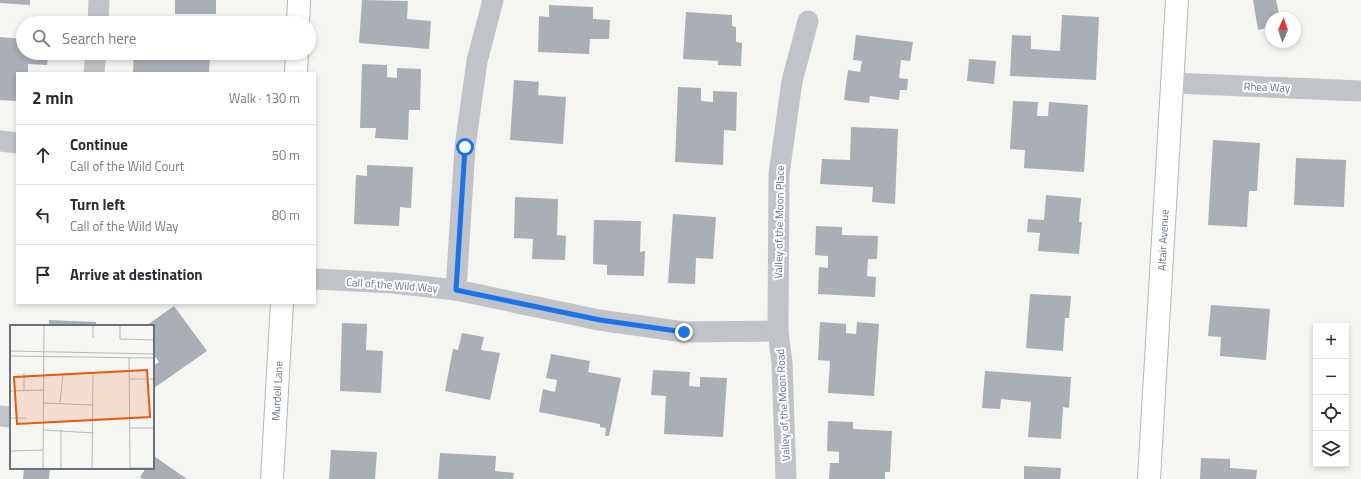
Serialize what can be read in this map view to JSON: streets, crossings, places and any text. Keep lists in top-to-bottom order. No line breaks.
{"streets":{"street":["Rhea Way","Valley of the Moon Place","Altair Avenue","Call of the Wild Way","Murdell Lane","Valley of the Moon Road"]},"crossings":[["Rhea Way","Altair Avenue"],["Valley of the Moon Place","Call of the Wild Way"],["Valley of the Moon Place","Valley of the Moon Road"],["Call of the Wild Way","Valley of the Moon Road"]],"north":"top","page":{"search":"Search here","heading":["2 min","Walk · 130 m"],"list":[["Continue","Call of the Wild Court","50 m"],["Turn left","Call of the Wild Way","80 m"],"Arrive at destination"],"map_buttons":["+","−"]}}
